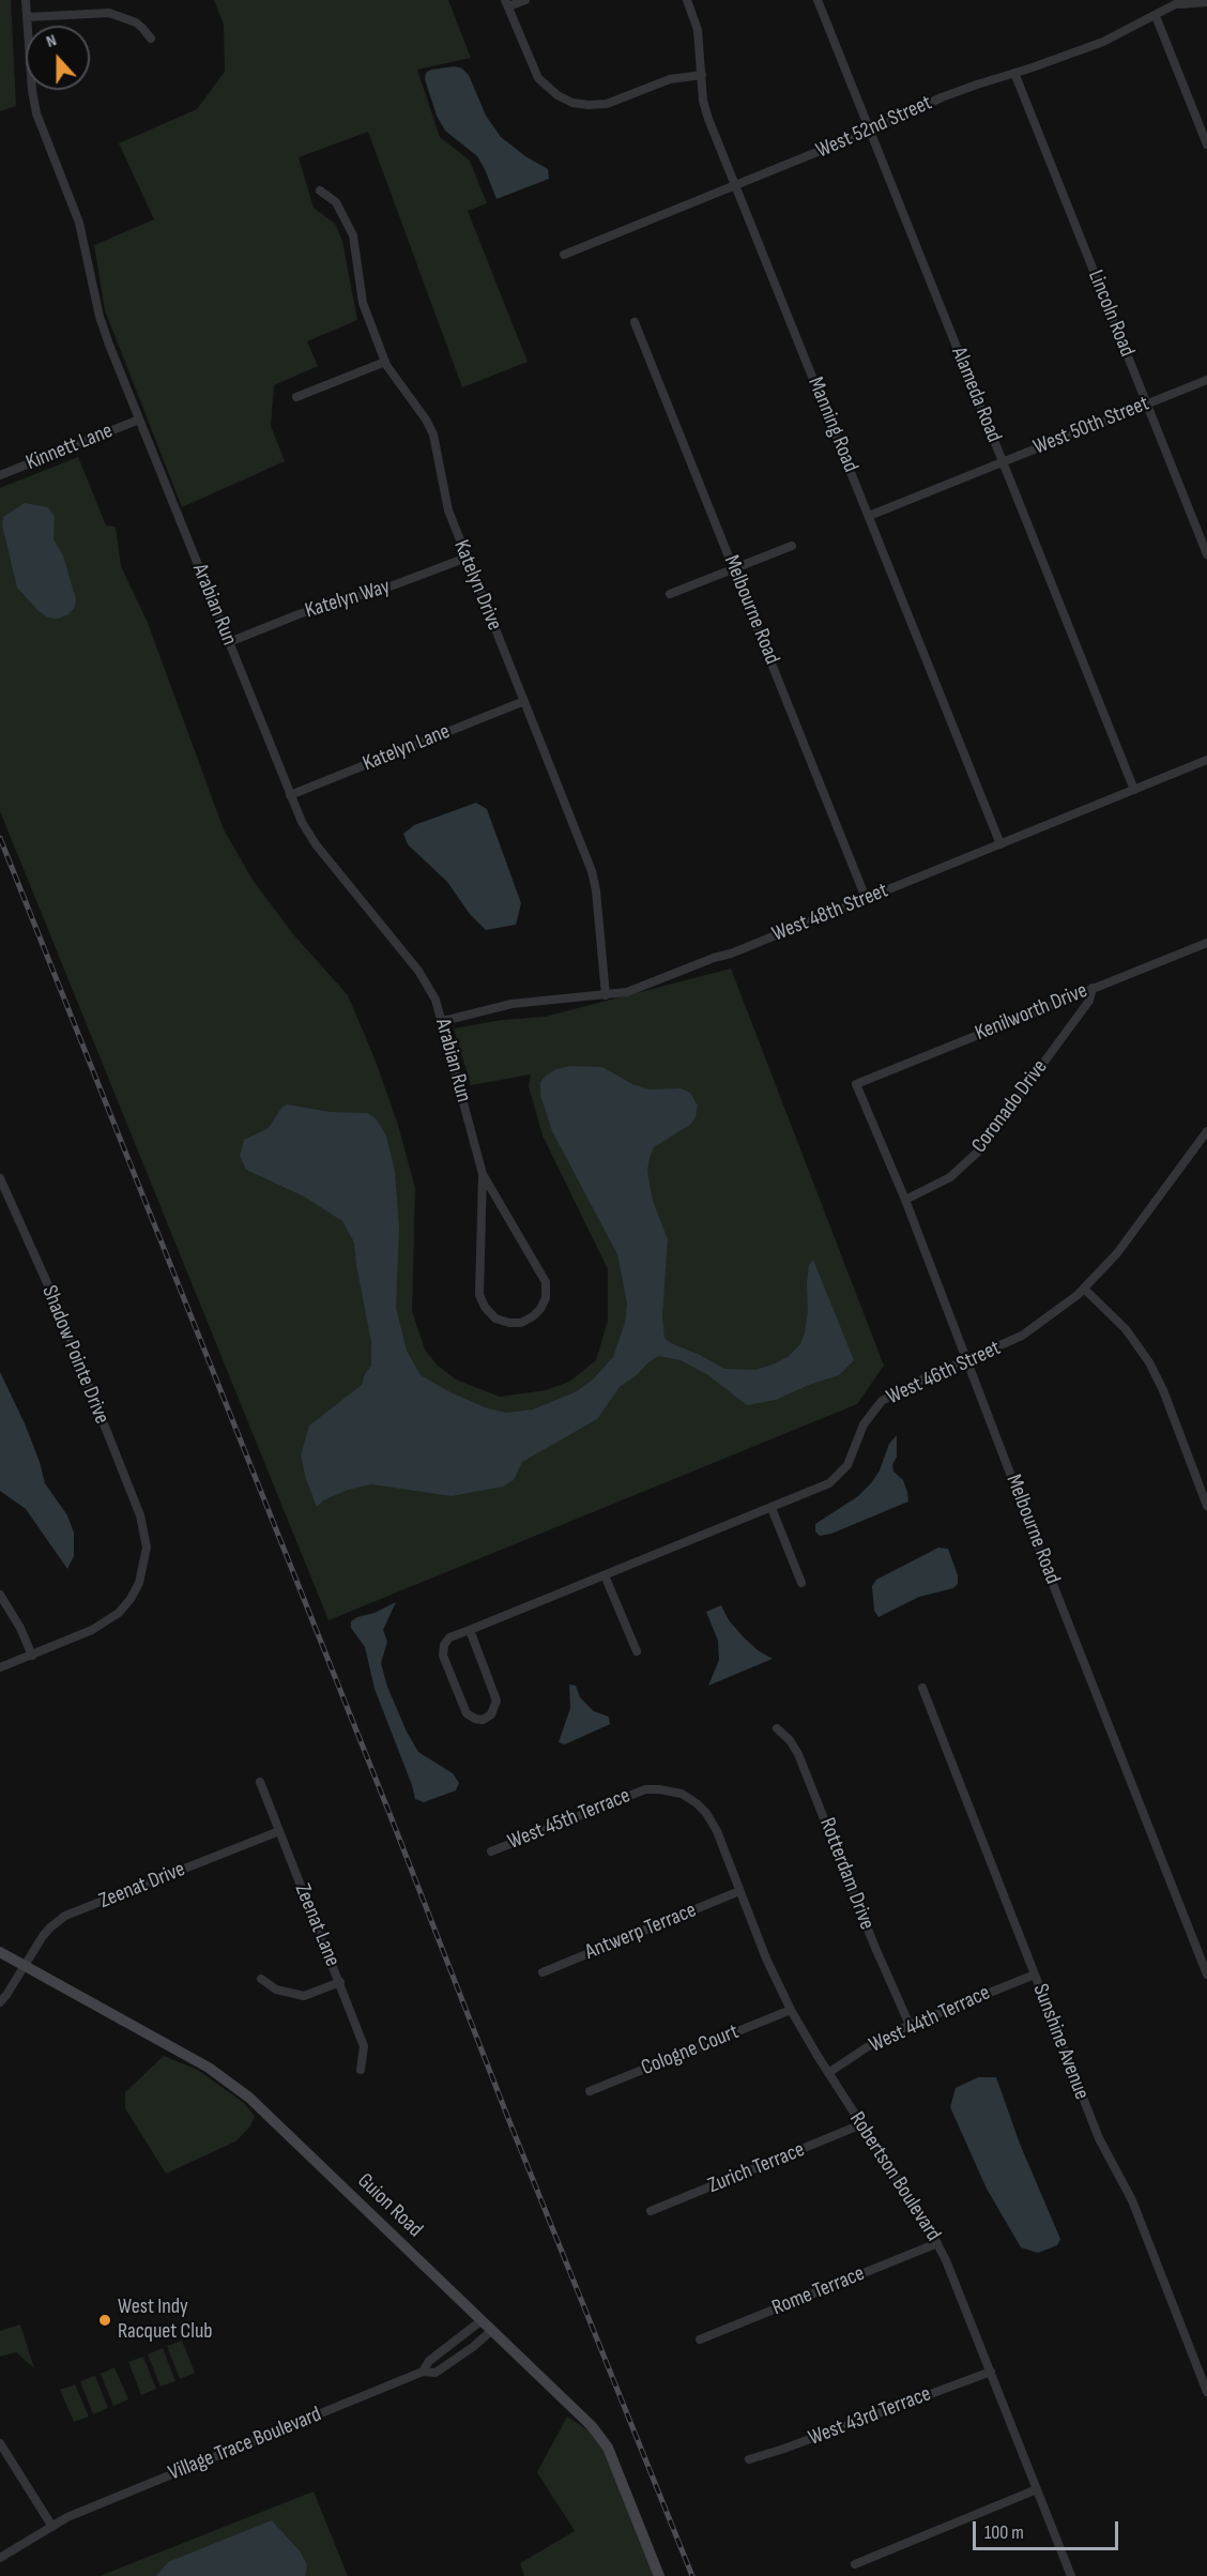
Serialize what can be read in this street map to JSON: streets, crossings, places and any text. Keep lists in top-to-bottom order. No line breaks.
{"streets":{"street":["West 52nd Street","Lincoln Road","Alameda Road","Manning Road","West 50th Street","Kinnett Lane","Katelyn Drive","Katelyn Way","Arabian Run","Melbourne Road","Katelyn Lane","West 48th Street","Kenilworth Drive","Coronado Drive","Shadow Pointe Drive","West 46th Street","West 45th Terrace","Rotterdam Drive","Zeenat Drive","Zeenat Lane","Antwerp Terrace","West 44th Terrace","Sunshine Avenue","Cologne Court","Zurich Terrace","Robertson Boulevard","Guion Road","Rome Terrace","West 43rd Terrace","Village Trace Boulevard"]},"crossings":[["West 52nd Street","Lincoln Road"],["West 52nd Street","Alameda Road"],["West 52nd Street","Manning Road"],["Lincoln Road","West 50th Street"],["Alameda Road","West 50th Street"],["Alameda Road","West 48th Street"],["Manning Road","West 50th Street"],["Manning Road","West 48th Street"],["Kinnett Lane","Arabian Run"],["Katelyn Drive","Katelyn Way"],["Katelyn Drive","Katelyn Lane"],["Katelyn Drive","West 48th Street"],["Katelyn Way","Arabian Run"],["Arabian Run","Katelyn Lane"],["Arabian Run","West 48th Street"],["Melbourne Road","West 48th Street"],["Melbourne Road","Kenilworth Drive"],["Melbourne Road","Coronado Drive"],["Melbourne Road","West 46th Street"],["Kenilworth Drive","Coronado Drive"],["West 45th Terrace","Robertson Boulevard"],["Rotterdam Drive","West 44th Terrace"],["Zeenat Drive","Zeenat Lane"],["Zeenat Drive","Guion Road"],["Antwerp Terrace","Robertson Boulevard"],["West 44th Terrace","Sunshine Avenue"],["West 44th Terrace","Robertson Boulevard"],["Cologne Court","Robertson Boulevard"],["Zurich Terrace","Robertson Boulevard"],["Robertson Boulevard","Rome Terrace"],["Robertson Boulevard","West 43rd Terrace"],["Guion Road","Village Trace Boulevard"]],"places":["West Indy Racquet Club"],"scale_bar":"100 m","north":"top"}
